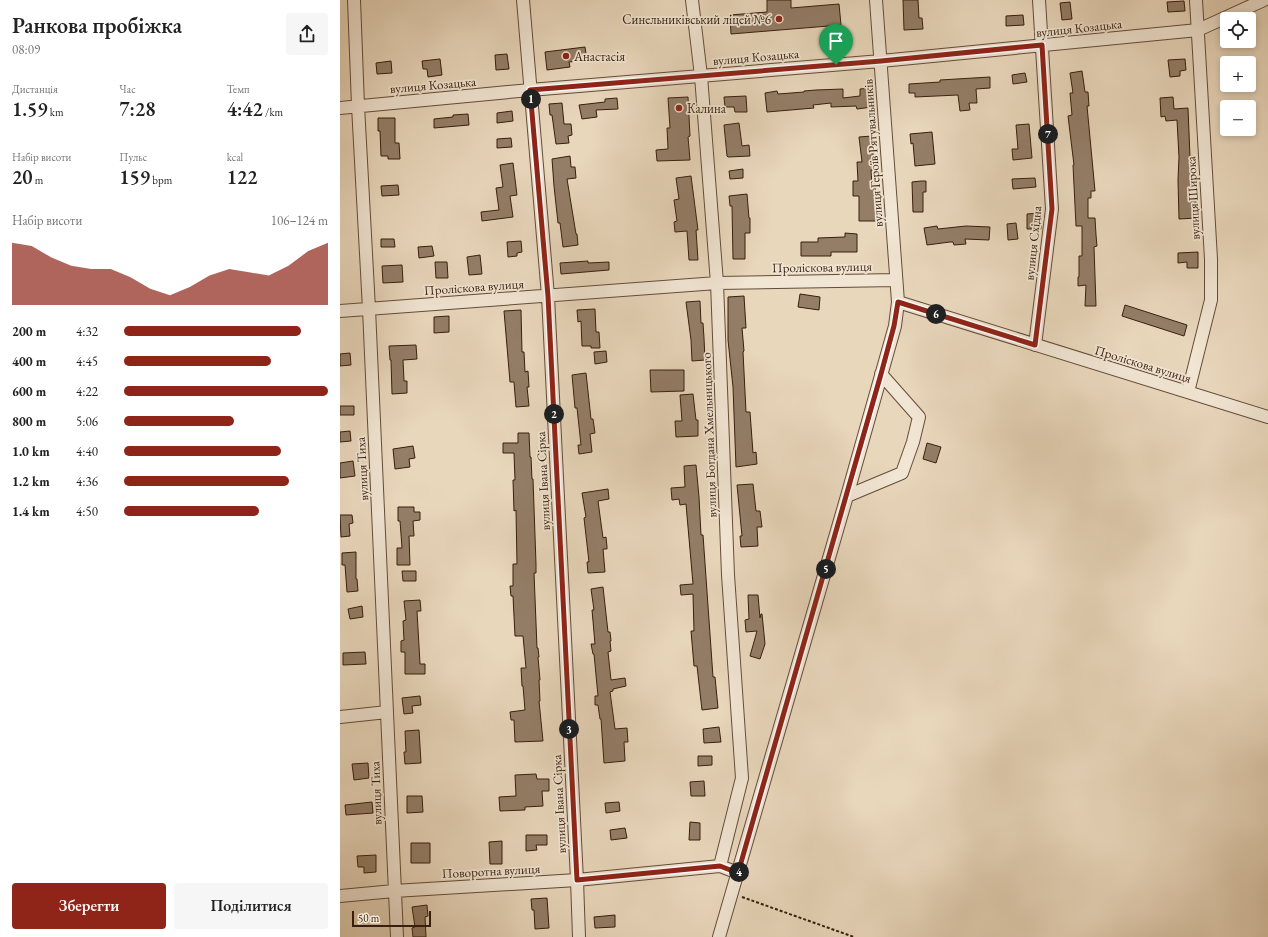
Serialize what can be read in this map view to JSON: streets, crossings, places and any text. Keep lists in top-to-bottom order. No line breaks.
{"streets":{"street":["вулиця Козацька","вулиця Героїв Рятувальників","вулиця Широка","вулиця Східна","Проліскова вулиця","вулиця Богдана Хмельницького","вулиця Тиха","вулиця Івана Сірка","Поворотна вулиця"]},"crossings":[["вулиця Козацька","вулиця Героїв Рятувальників"],["вулиця Козацька","вулиця Широка"],["вулиця Козацька","вулиця Східна"],["вулиця Козацька","вулиця Богдана Хмельницького"],["вулиця Козацька","вулиця Тиха"],["вулиця Козацька","вулиця Івана Сірка"],["вулиця Героїв Рятувальників","Проліскова вулиця"],["вулиця Широка","Проліскова вулиця"],["вулиця Східна","Проліскова вулиця"],["Проліскова вулиця","вулиця Богдана Хмельницького"],["Проліскова вулиця","вулиця Тиха"],["Проліскова вулиця","вулиця Івана Сірка"],["вулиця Богдана Хмельницького","Поворотна вулиця"],["вулиця Тиха","Поворотна вулиця"],["вулиця Івана Сірка","Поворотна вулиця"]],"places":["Синельниківський ліцей №6","Анастасія","Калина"],"scale_bar":"50 m","page":{"heading":["Ранкова пробіжка","08:09"],"map_buttons":["+","−"],"stats":[["Дистанція","1.59 km"],["Час","7:28"],["Темп","4:42 /km"],["Набір висоти","20 m"],["Пульс","159 bpm"],["kcal","122"]],"pins":["1","7","6","2","5","3","4"],"chart":["Набір висоти","106–124 m"],"list":[{"name":"200 m","note":"4:32"},{"name":"400 m","note":"4:45"},{"name":"600 m","note":"4:22"},{"name":"800 m","note":"5:06"},{"name":"1.0 km","note":"4:40"},{"name":"1.2 km","note":"4:36"},{"name":"1.4 km","note":"4:50"}],"buttons":["Зберегти","Поділитися"],"scale":"50 m"}}
